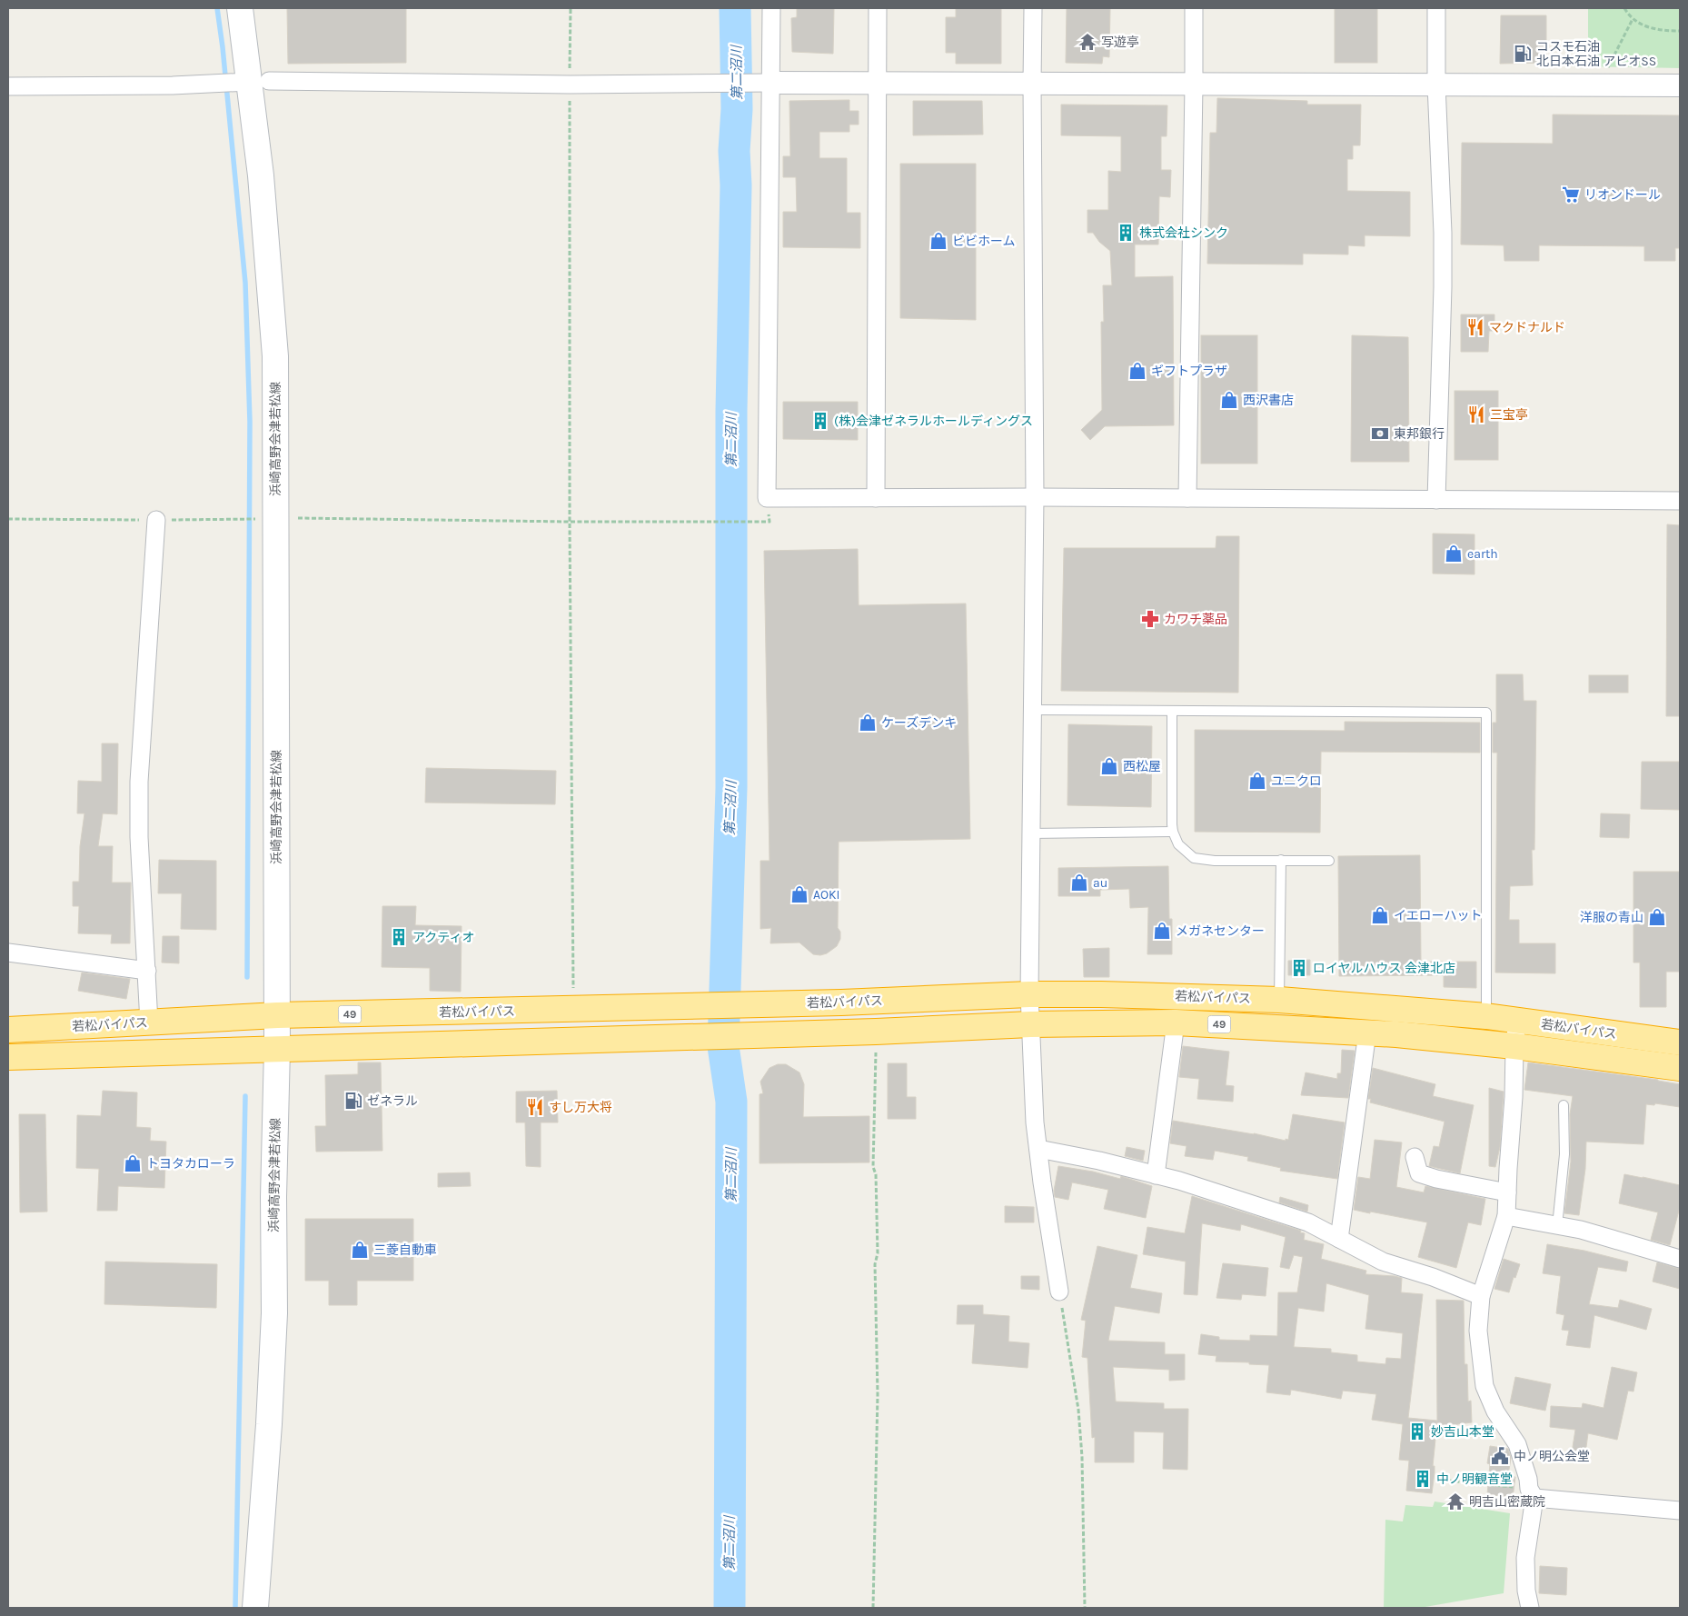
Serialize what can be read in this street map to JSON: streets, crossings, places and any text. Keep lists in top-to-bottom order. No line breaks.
{"streets":{"highway":["若松バイパス","49"],"main road":["浜崎高野会津若松線"]},"crossings":[["浜崎高野会津若松線","若松バイパス"]],"water":["第二沼川"],"places":{"temple":["写遊亭","明吉山密蔵院"],"fuel station":["コスモ石油 北日本石油 アピオSS","ゼネラル"],"supermarket":["リオンドール"],"building":["株式会社シンク","(株)会津ゼネラルホールディングス","アクティオ","ロイヤルハウス 会津北店","妙吉山本堂","中ノ明観音堂"],"shop":["ビビホーム","ギフトプラザ","西沢書店","earth","ケーズデンキ","西松屋","ユニクロ","au","AOKI","イエローハット","洋服の青山","メガネセンター","トヨタカローラ","三菱自動車"],"restaurant":["マクドナルド","三宝亭","すし万大将"],"bank":["東邦銀行"],"pharmacy":["カワチ薬品"],"public building":["中ノ明公会堂"]}}
